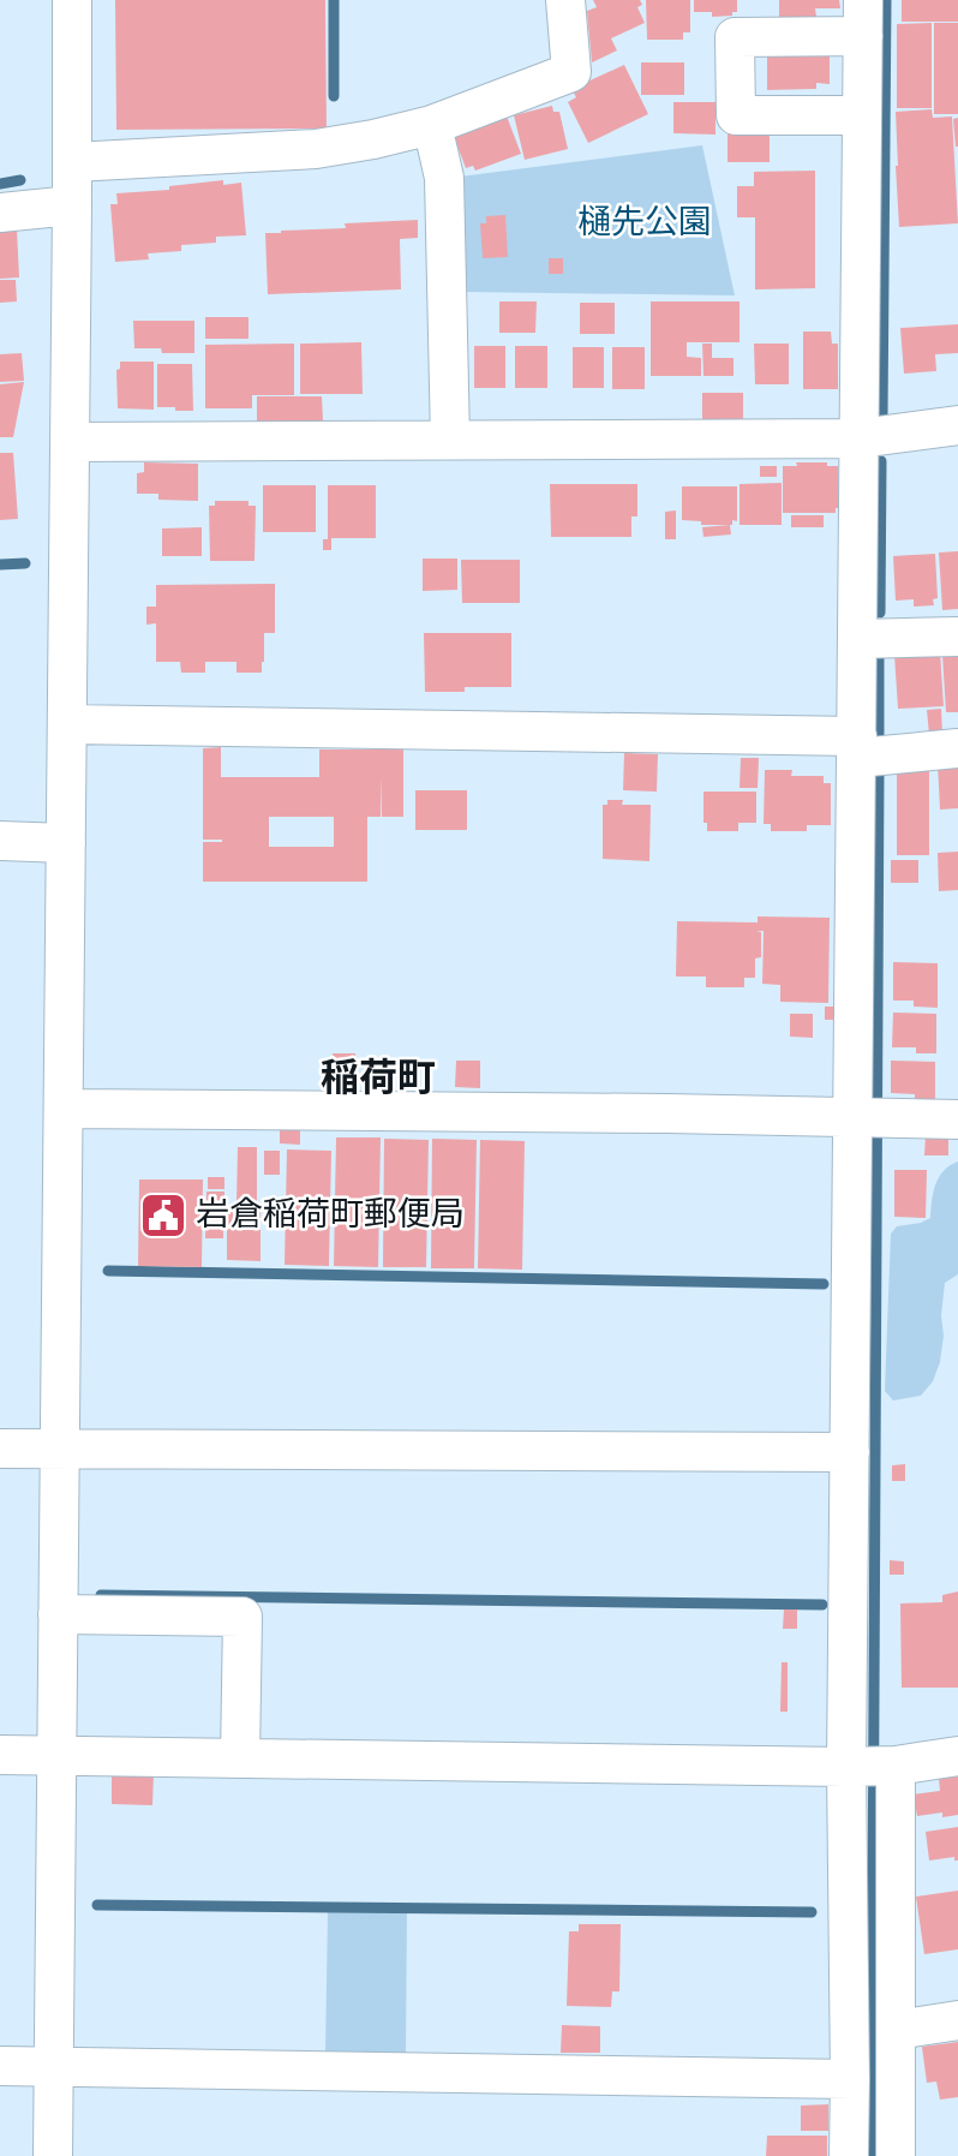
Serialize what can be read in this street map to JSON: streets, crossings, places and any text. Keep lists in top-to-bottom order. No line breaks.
{"districts":["稲荷町"],"parks":["樋先公園"],"places":{"public building":["岩倉稲荷町郵便局"]}}
